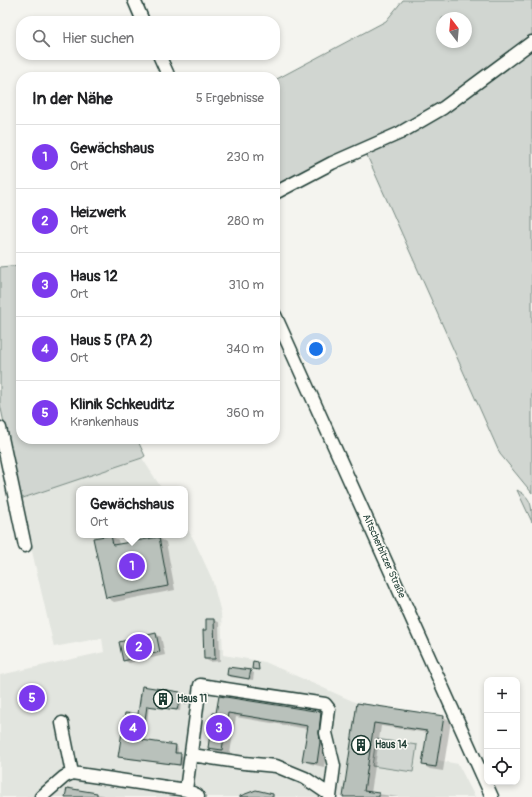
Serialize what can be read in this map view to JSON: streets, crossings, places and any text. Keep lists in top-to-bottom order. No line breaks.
{"streets":{"street":["Altscherbitzer Straße"]},"places":{"building":["Haus 11","Haus 14"]},"north":"top","page":{"search":"Hier suchen","heading":["In der Nähe","5 Ergebnisse"],"list":[{"mark":"1","name":"Gewächshaus","note":"Ort","value":"230 m"},{"mark":"2","name":"Heizwerk","note":"Ort","value":"280 m"},{"mark":"3","name":"Haus 12","note":"Ort","value":"310 m"},{"mark":"4","name":"Haus 5 (PA 2)","note":"Ort","value":"340 m"},{"mark":"5","name":"Klinik Schkeuditz","note":"Krankenhaus","value":"360 m"}],"popup":["Gewächshaus","Ort"],"pins":["1","2","5","3","4"],"map_buttons":["+","−"]}}
